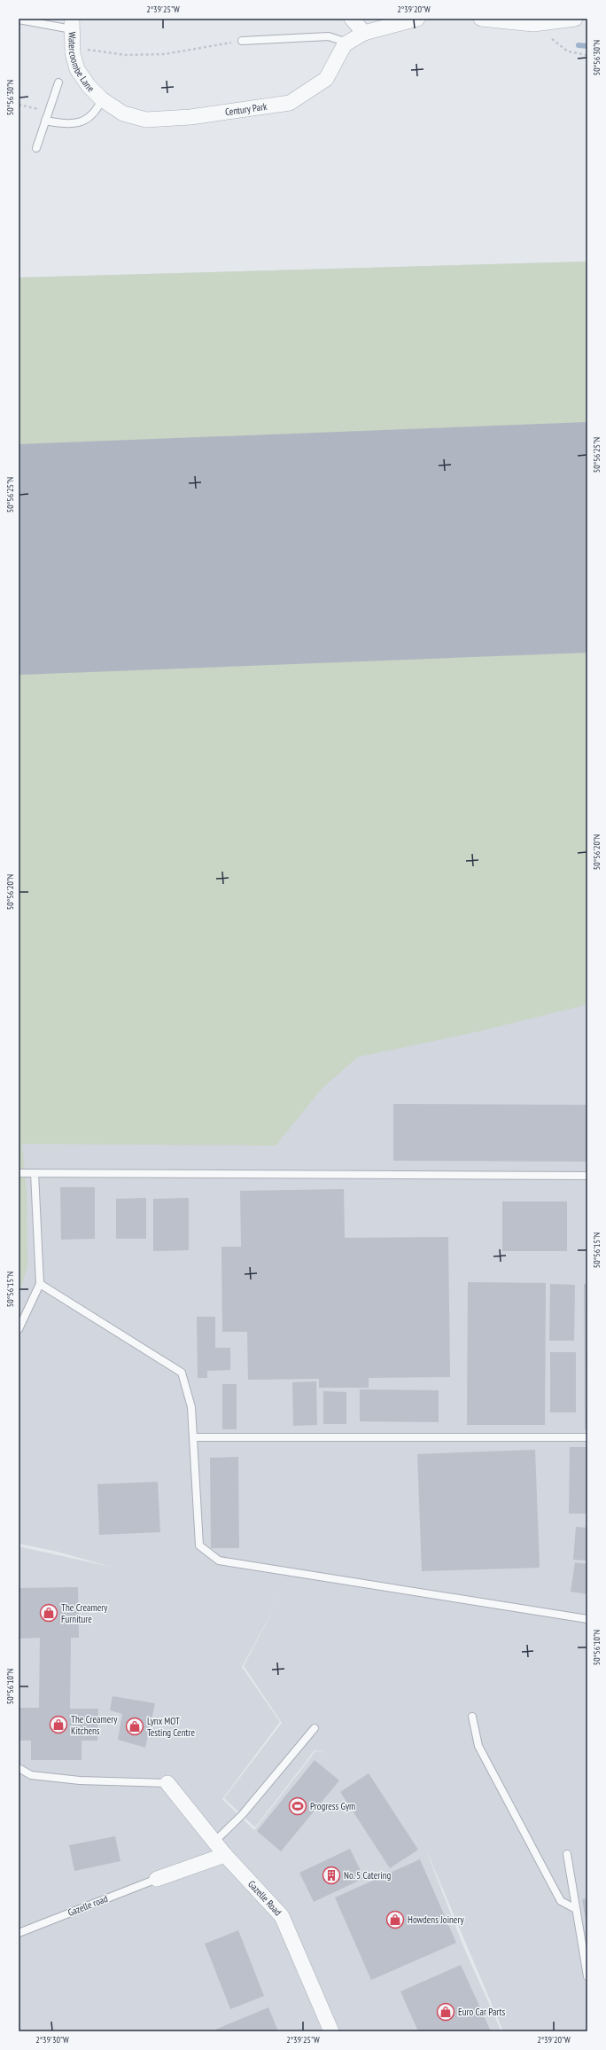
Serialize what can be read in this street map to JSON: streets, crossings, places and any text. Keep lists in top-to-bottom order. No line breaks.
{"streets":{"street":["Watercoombe Lane","Century Park","Gazelle Road"],"lane":["Gazelle road"]},"crossings":[["Watercoombe Lane","Century Park"]],"places":{"shop":["The Creamery Furniture","The Creamery Kitchens","Lynx MOT Testing Centre","Howdens Joinery","Euro Car Parts"],"sports":["Progress Gym"],"building":["No. 5 Catering"]},"coordinates":["2°39'25\"W","2°39'20\"W","50°56'30\"N","50°56'25\"N","50°56'20\"N","50°56'15\"N","50°56'10\"N","2°39'30\"W"]}
